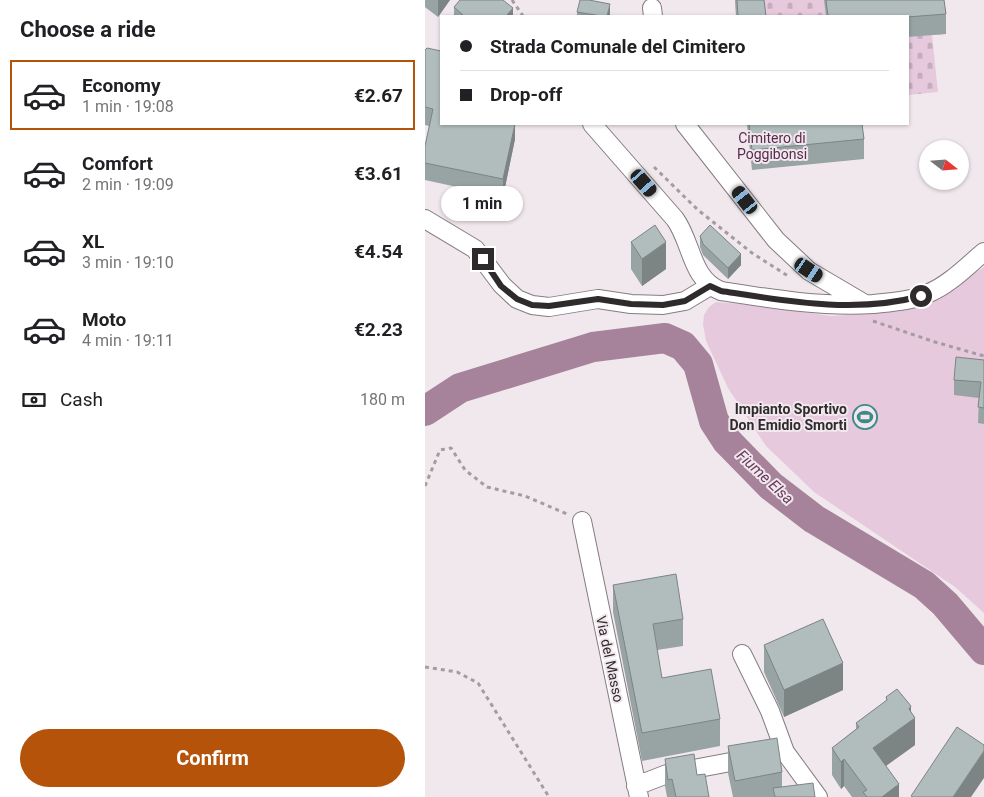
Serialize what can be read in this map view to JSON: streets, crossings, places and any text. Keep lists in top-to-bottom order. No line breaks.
{"streets":{"street":["Via del Masso"]},"water":["Fiume Elsa"],"parks":["Cimitero di Poggibonsi"],"places":{"sports":["Impianto Sportivo Don Emidio Smorti"]},"north":"right","page":{"heading":"Choose a ride","banner":["Strada Comunale del Cimitero","Drop-off"],"list":[{"name":"Economy","note":"1 min · 19:08","value":"€2.67"},{"name":"Comfort","note":"2 min · 19:09","value":"€3.61"},{"name":"XL","note":"3 min · 19:10","value":"€4.54"},{"name":"Moto","note":"4 min · 19:11","value":"€2.23"}],"bubble":"1 min","pay":["Cash","180 m"],"buttons":"Confirm"}}
